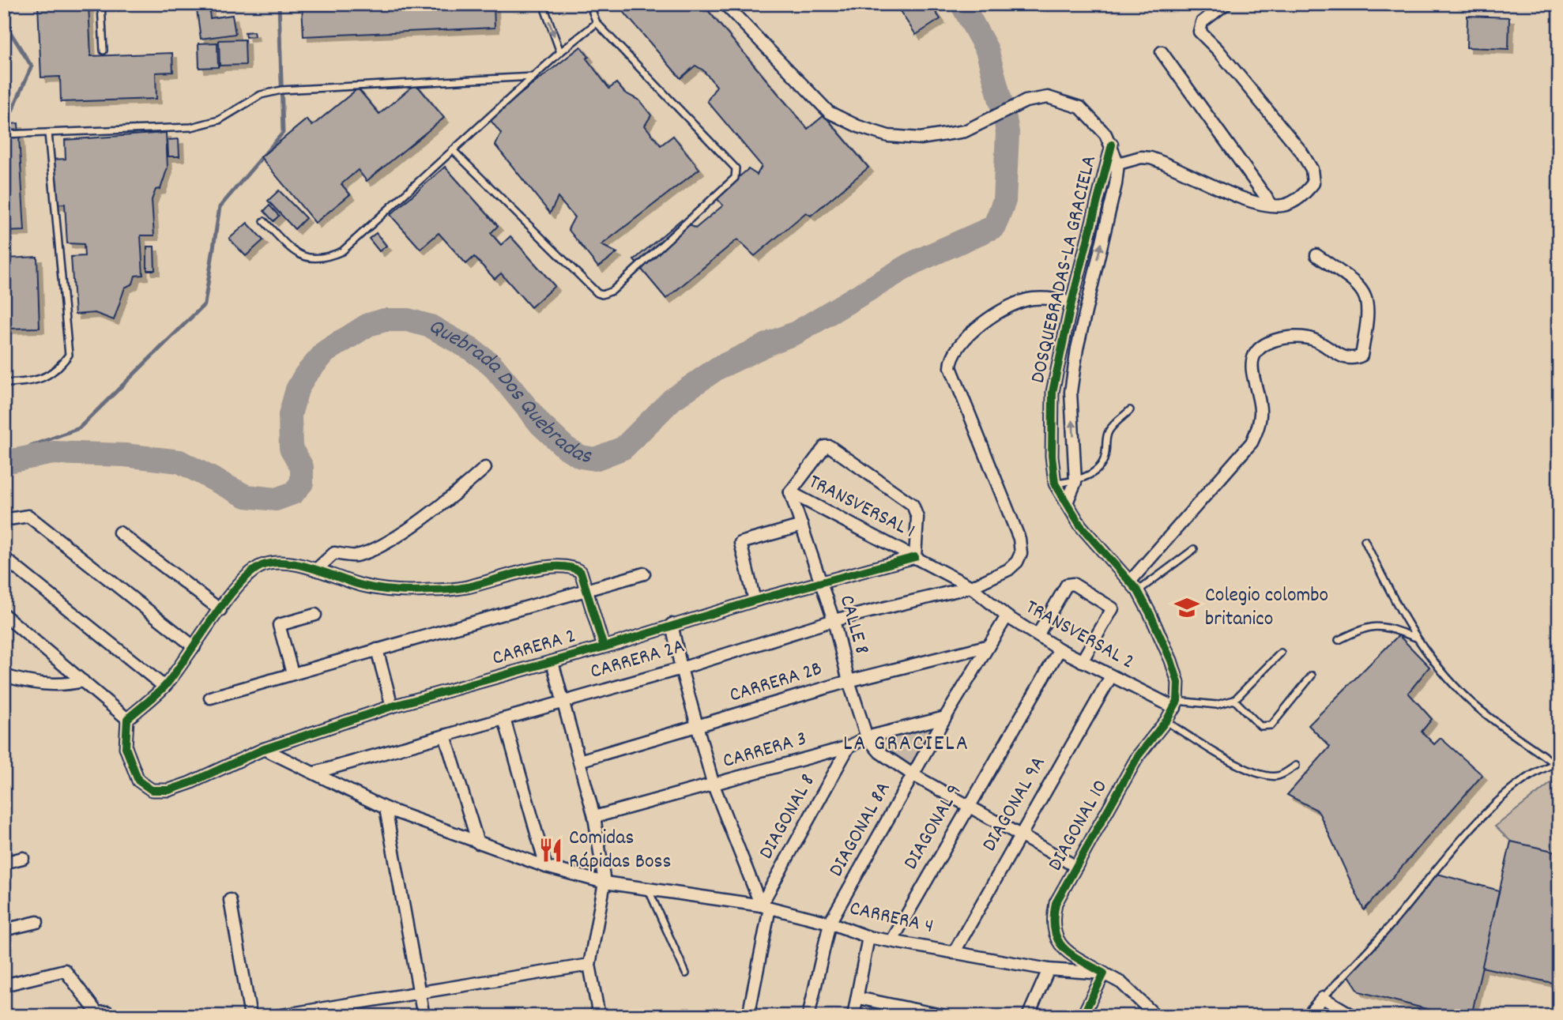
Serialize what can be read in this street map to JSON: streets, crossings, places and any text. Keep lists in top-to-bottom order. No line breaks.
{"streets":{"street":["DOSQUEBRADAS-LA GRACIELA","TRANSVERSAL 1","CALLE 8","TRANSVERSAL 2","CARRERA 2","CARRERA 2A","CARRERA 2B","CARRERA 3","DIAGONAL 9A","DIAGONAL 8","DIAGONAL 10","DIAGONAL 9","DIAGONAL 8A","CARRERA 4"]},"crossings":[["DOSQUEBRADAS-LA GRACIELA","CARRERA 2A"],["DOSQUEBRADAS-LA GRACIELA","DIAGONAL 10"],["TRANSVERSAL 1","CALLE 8"],["TRANSVERSAL 1","TRANSVERSAL 2"],["TRANSVERSAL 1","CARRERA 2"],["TRANSVERSAL 1","CARRERA 2A"],["CALLE 8","CARRERA 2"],["CALLE 8","CARRERA 2A"],["CALLE 8","CARRERA 2B"],["CALLE 8","CARRERA 3"],["TRANSVERSAL 2","CARRERA 2A"],["TRANSVERSAL 2","DIAGONAL 9A"],["TRANSVERSAL 2","DIAGONAL 10"],["TRANSVERSAL 2","DIAGONAL 9"],["TRANSVERSAL 2","DIAGONAL 8A"],["CARRERA 2","CARRERA 4"],["CARRERA 2A","CARRERA 4"],["CARRERA 2B","DIAGONAL 8A"],["CARRERA 3","DIAGONAL 8"],["CARRERA 3","DIAGONAL 8A"],["DIAGONAL 9A","CARRERA 4"],["DIAGONAL 8","CARRERA 4"],["DIAGONAL 10","CARRERA 4"],["DIAGONAL 9","CARRERA 4"],["DIAGONAL 8A","CARRERA 4"]],"districts":["LA GRACIELA"],"water":["Quebrada Dos Quebradas"],"places":{"school or university":["Colegio colombo britanico"],"restaurant":["Comidas Rápidas Boss"]}}
